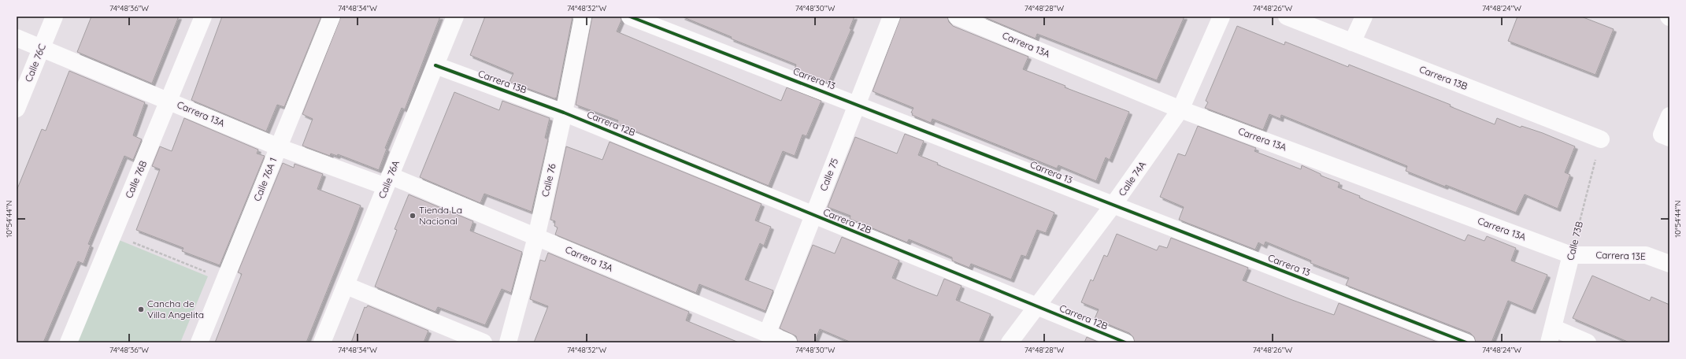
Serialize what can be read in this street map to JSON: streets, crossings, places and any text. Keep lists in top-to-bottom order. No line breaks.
{"streets":{"street":["Carrera 13A","Calle 76C","Carrera 13B","Carrera 13","Carrera 12B","Calle 75","Calle 74A","Calle 76B","Calle 76A 1","Calle 76A","Calle 76","Calle 73B","Carrera 13E"]},"crossings":[["Carrera 13A","Calle 76C"],["Carrera 13A","Calle 75"],["Carrera 13A","Calle 74A"],["Carrera 13A","Calle 76B"],["Carrera 13A","Calle 76A 1"],["Carrera 13A","Calle 76A"],["Carrera 13A","Calle 76"],["Carrera 13A","Calle 73B"],["Carrera 13A","Carrera 13E"],["Carrera 13B","Carrera 12B"],["Carrera 13B","Calle 76A"],["Carrera 13B","Calle 76"],["Carrera 13B","Calle 73B"],["Carrera 13","Calle 75"],["Carrera 13","Calle 74A"],["Carrera 12B","Calle 75"],["Carrera 12B","Calle 74A"],["Carrera 12B","Calle 76"],["Calle 73B","Carrera 13E"]],"places":["Tienda La Nacional","Cancha de Villa Angelita"],"coordinates":["74°48'36\"W","74°48'34\"W","74°48'32\"W","74°48'30\"W","74°48'28\"W","74°48'26\"W","74°48'24\"W","10°54'44\"N"]}
